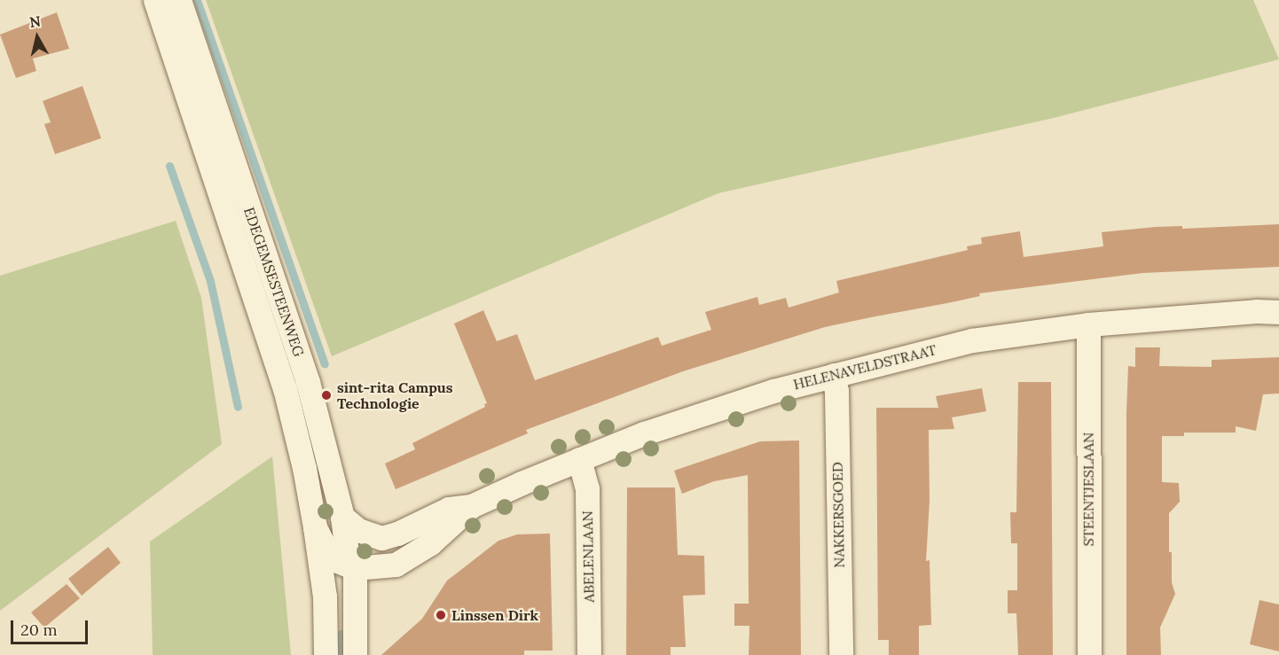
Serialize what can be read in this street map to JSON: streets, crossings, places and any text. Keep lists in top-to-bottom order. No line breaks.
{"streets":{"street":["EDEGEMSESTEENWEG","HELENAVELDSTRAAT","STEENTJESLAAN","NAKKERSGOED","ABELENLAAN"]},"crossings":[["EDEGEMSESTEENWEG","HELENAVELDSTRAAT"],["HELENAVELDSTRAAT","STEENTJESLAAN"],["HELENAVELDSTRAAT","NAKKERSGOED"],["HELENAVELDSTRAAT","ABELENLAAN"]],"places":["sint-rita Campus Technologie","Linssen Dirk"],"scale_bar":"20 m","north":"top"}
